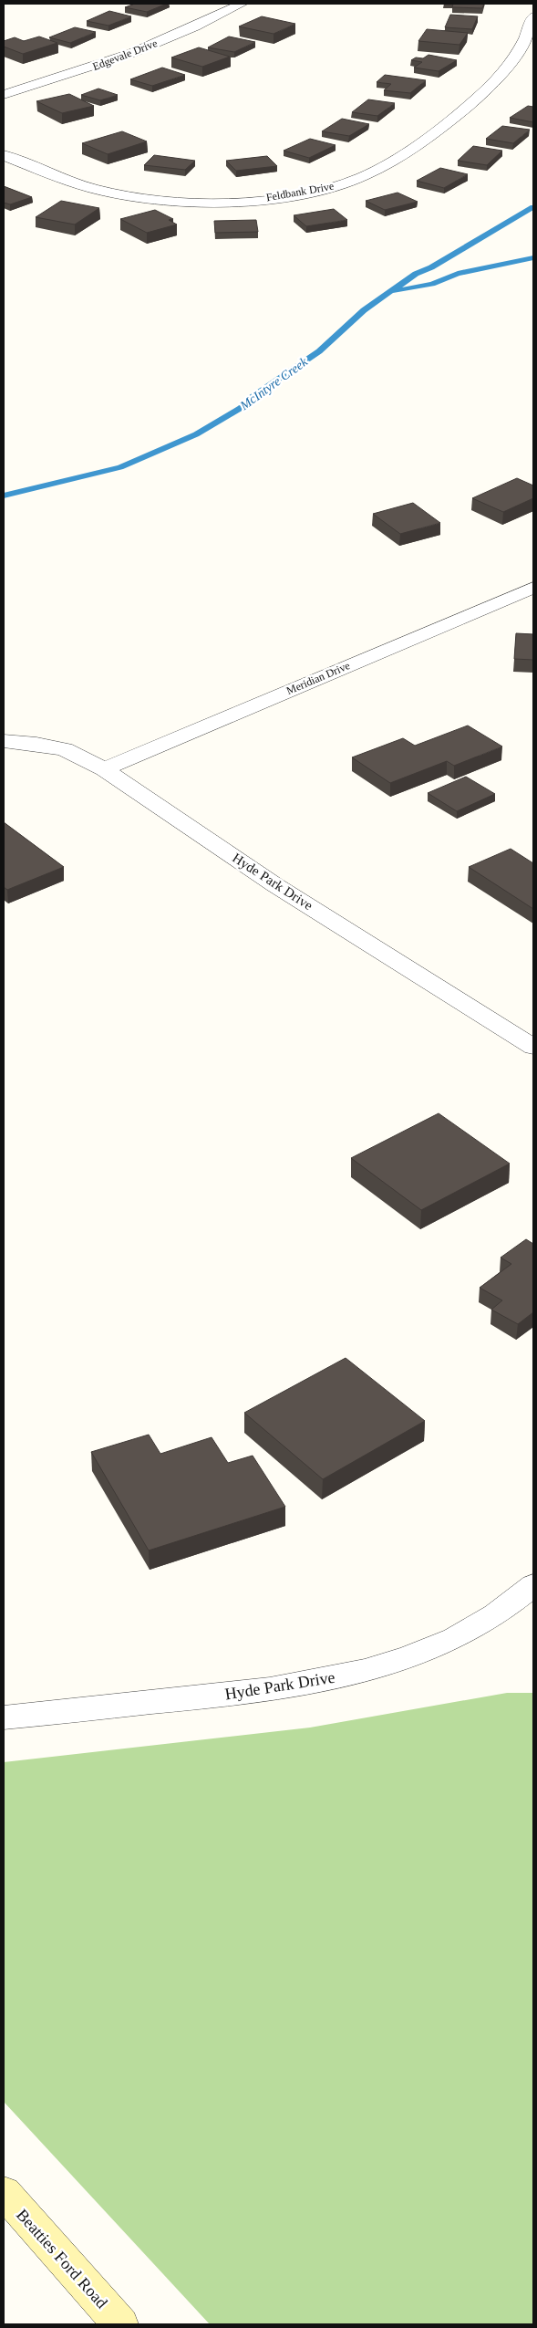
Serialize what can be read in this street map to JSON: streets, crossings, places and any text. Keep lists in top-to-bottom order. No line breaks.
{"streets":{"main road":["Beatties Ford Road"],"street":["Edgevale Drive","Feldbank Drive","Meridian Drive","Hyde Park Drive"]},"crossings":[["Meridian Drive","Hyde Park Drive"]],"water":["McIntyre Creek"]}
